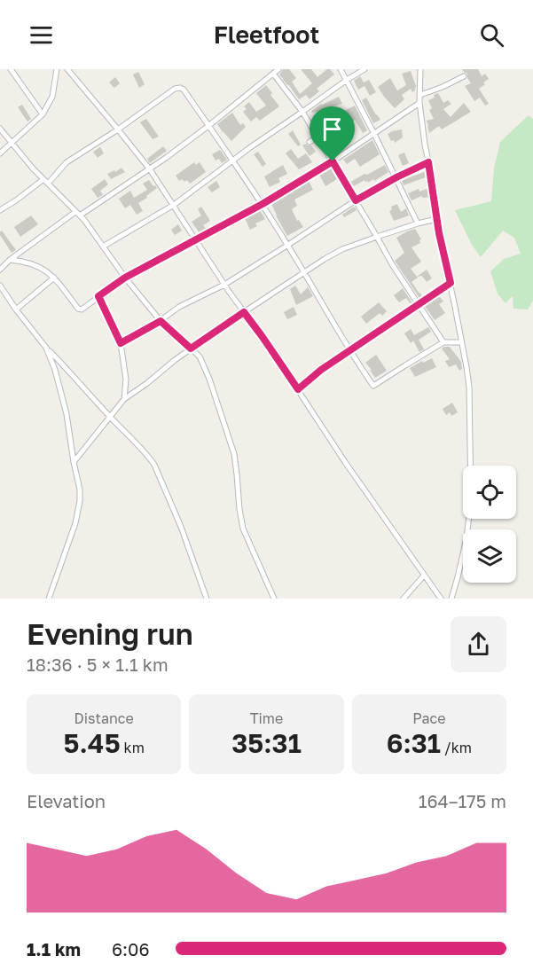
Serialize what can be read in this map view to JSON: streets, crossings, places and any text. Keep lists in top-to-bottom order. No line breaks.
{"page":{"header":"Fleetfoot","heading":["Evening run","18:36 · 5 × 1.1 km"],"stats":[["Distance","5.45 km"],["Time","35:31"],["Pace","6:31 /km"]],"chart":["Elevation","164–175 m"],"list":[{"name":"1.1 km","note":"6:06"}]}}
